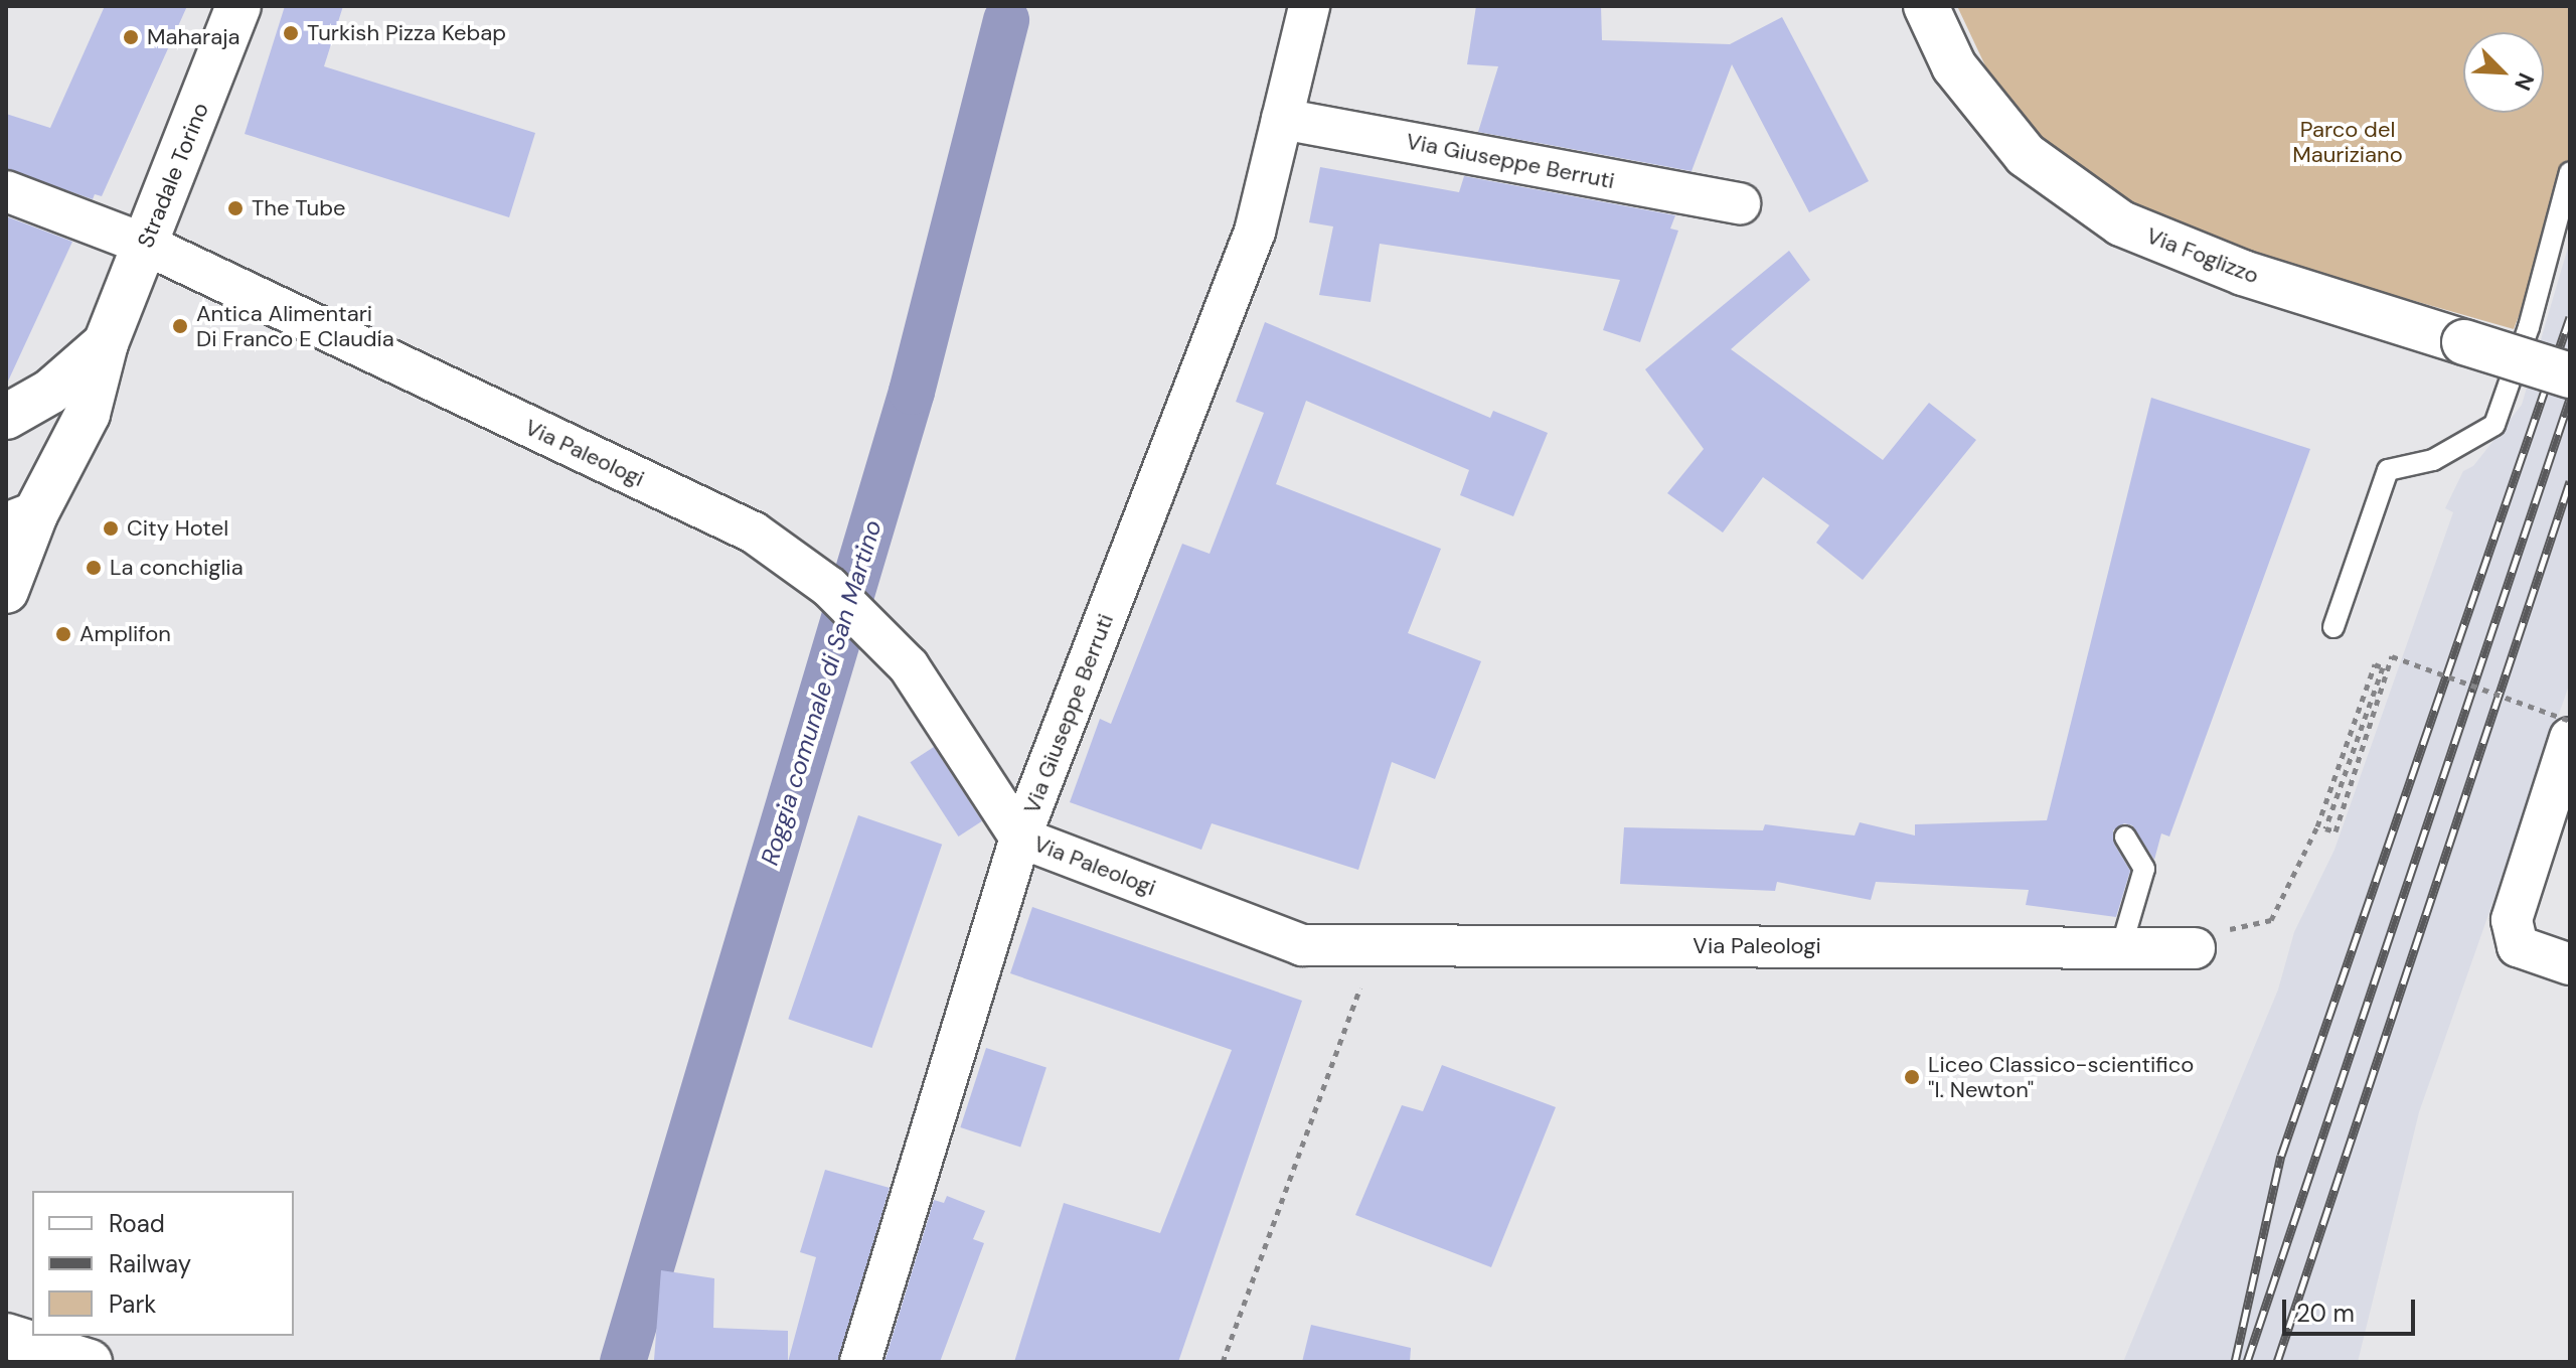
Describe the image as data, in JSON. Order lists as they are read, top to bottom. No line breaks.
{"streets":{"main road":["Stradale Torino","Via Foglizzo"],"street":["Via Giuseppe Berruti","Via Paleologi"]},"crossings":[["Via Giuseppe Berruti","Via Paleologi"],["Stradale Torino","Via Paleologi"]],"water":["Roggia comunale di San Martino"],"parks":["Parco del Mauriziano"],"places":["Turkish Pizza Kebap","Maharaja","The Tube","Antica Alimentari Di Franco E Claudia","City Hotel","La conchiglia","Amplifon","Liceo Classico-scientifico \"I. Newton\""],"legend":["Road","Railway","Park"],"scale_bar":"20 m","north":"bottom right"}
